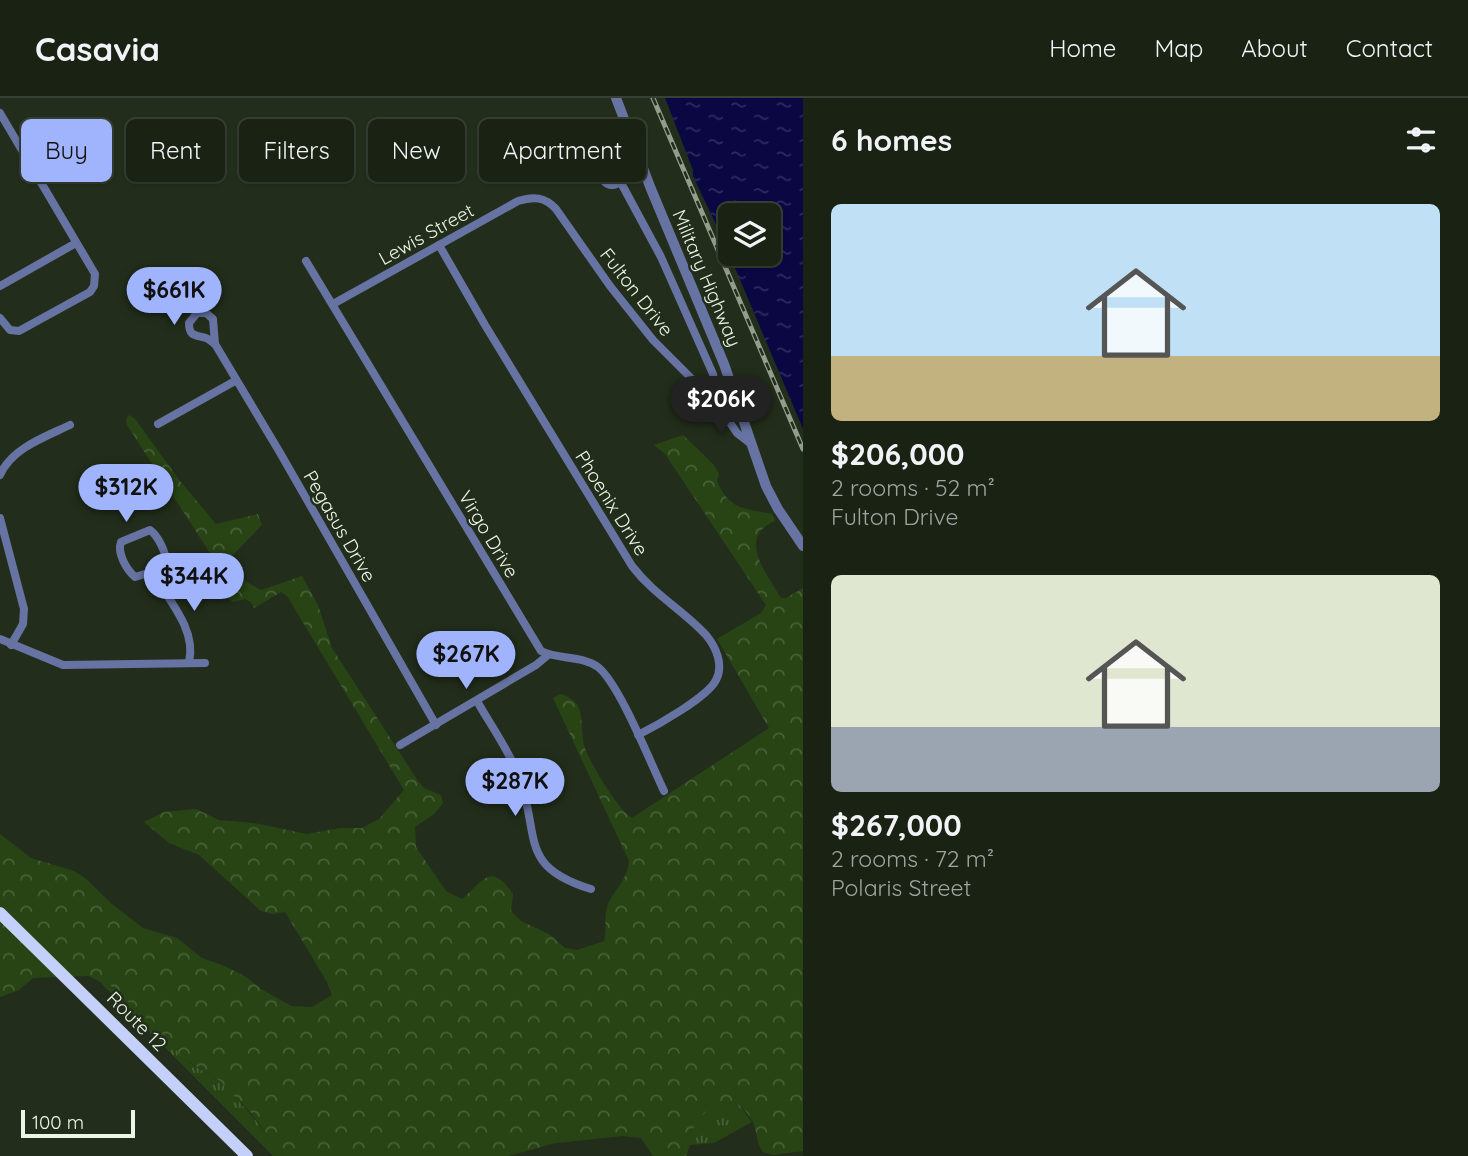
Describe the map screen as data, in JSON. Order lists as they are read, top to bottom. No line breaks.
{"streets":{"highway":["Route 12"],"street":["Lewis Street","Military Highway","Fulton Drive","Phoenix Drive","Pegasus Drive","Virgo Drive"]},"crossings":[["Lewis Street","Fulton Drive"],["Lewis Street","Phoenix Drive"],["Lewis Street","Virgo Drive"],["Military Highway","Fulton Drive"]],"scale_bar":"100 m","page":{"header":"Casavia","nav":["Home","Map","About","Contact"],"heading":"6 homes","chip":["Buy","Rent","Filters","New","Apartment"],"list":[{"name":"$206,000","note":"2 rooms · 52 m² · Fulton Drive"},{"name":"$267,000","note":"2 rooms · 72 m² · Polaris Street"}],"price":["$661K","$206K","$312K","$344K","$267K","$287K"],"scale":"100 m"}}
